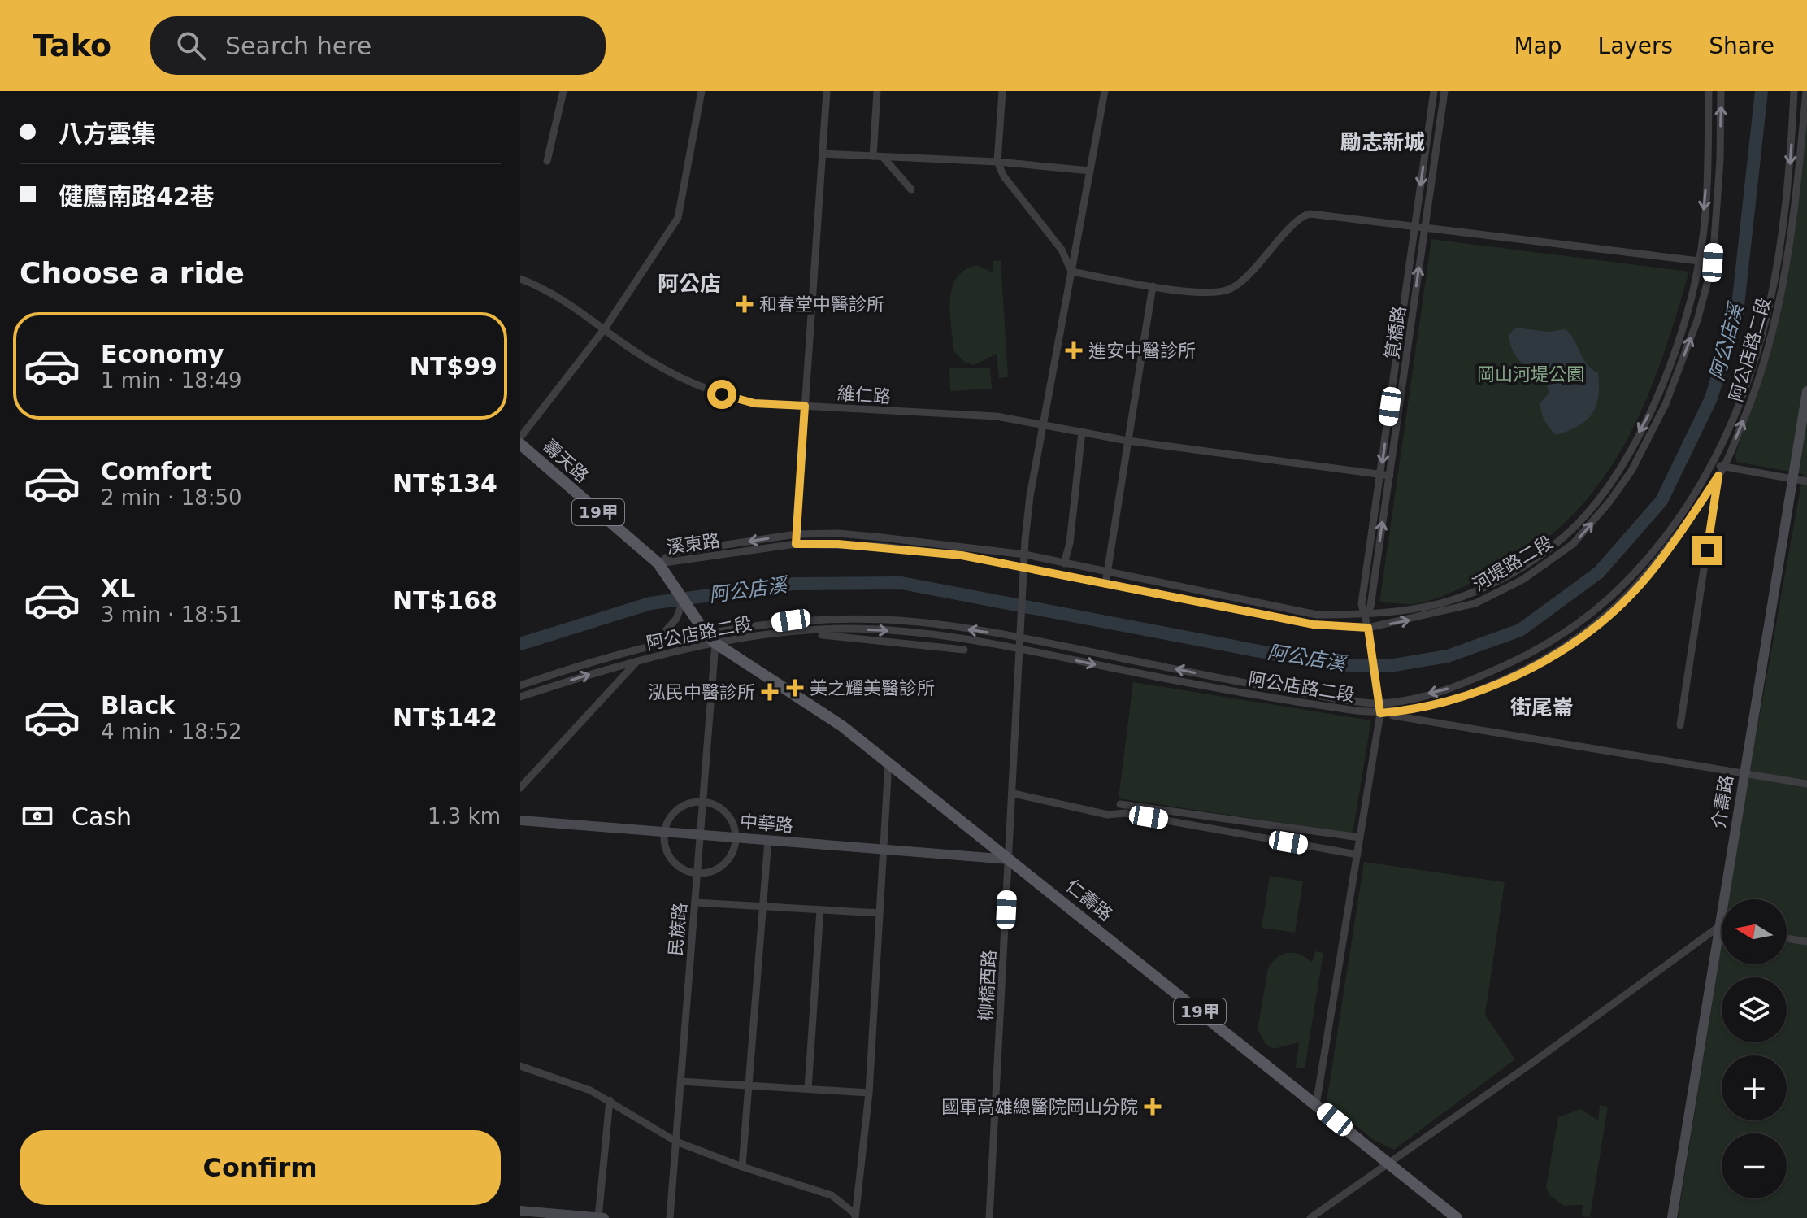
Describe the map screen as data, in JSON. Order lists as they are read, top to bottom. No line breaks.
{"streets":{"main road":["壽天路","19甲","介壽路","中華路","仁壽路"],"street":["筧橋路","阿公店路二段","維仁路","溪東路","河堤路二段","民族路","柳橋西路"]},"crossings":[["筧橋路","阿公店路二段"],["筧橋路","維仁路"],["筧橋路","河堤路二段"],["筧橋路","仁壽路"],["阿公店路二段","仁壽路"],["阿公店路二段","民族路"],["阿公店路二段","柳橋西路"],["維仁路","柳橋西路"],["壽天路","溪東路"],["壽天路","仁壽路"],["溪東路","河堤路二段"],["溪東路","柳橋西路"],["河堤路二段","柳橋西路"],["中華路","仁壽路"],["中華路","民族路"],["中華路","柳橋西路"],["仁壽路","民族路"],["仁壽路","柳橋西路"]],"districts":["勵志新城","阿公店","街尾崙"],"water":["阿公店溪"],"parks":["岡山河堤公園"],"places":{"health":["和春堂中醫診所","進安中醫診所","美之耀美醫診所","泓民中醫診所","國軍高雄總醫院岡山分院"]},"north":"left","page":{"header":"Tako","search":"Search here","nav":["Map","Layers","Share"],"banner":["八方雲集","健鷹南路42巷"],"heading":"Choose a ride","list":[{"name":"Economy","note":"1 min · 18:49","value":"NT$99"},{"name":"Comfort","note":"2 min · 18:50","value":"NT$134"},{"name":"XL","note":"3 min · 18:51","value":"NT$168"},{"name":"Black","note":"4 min · 18:52","value":"NT$142"}],"pay":["Cash","1.3 km"],"map_buttons":["+","−"],"buttons":"Confirm"}}
